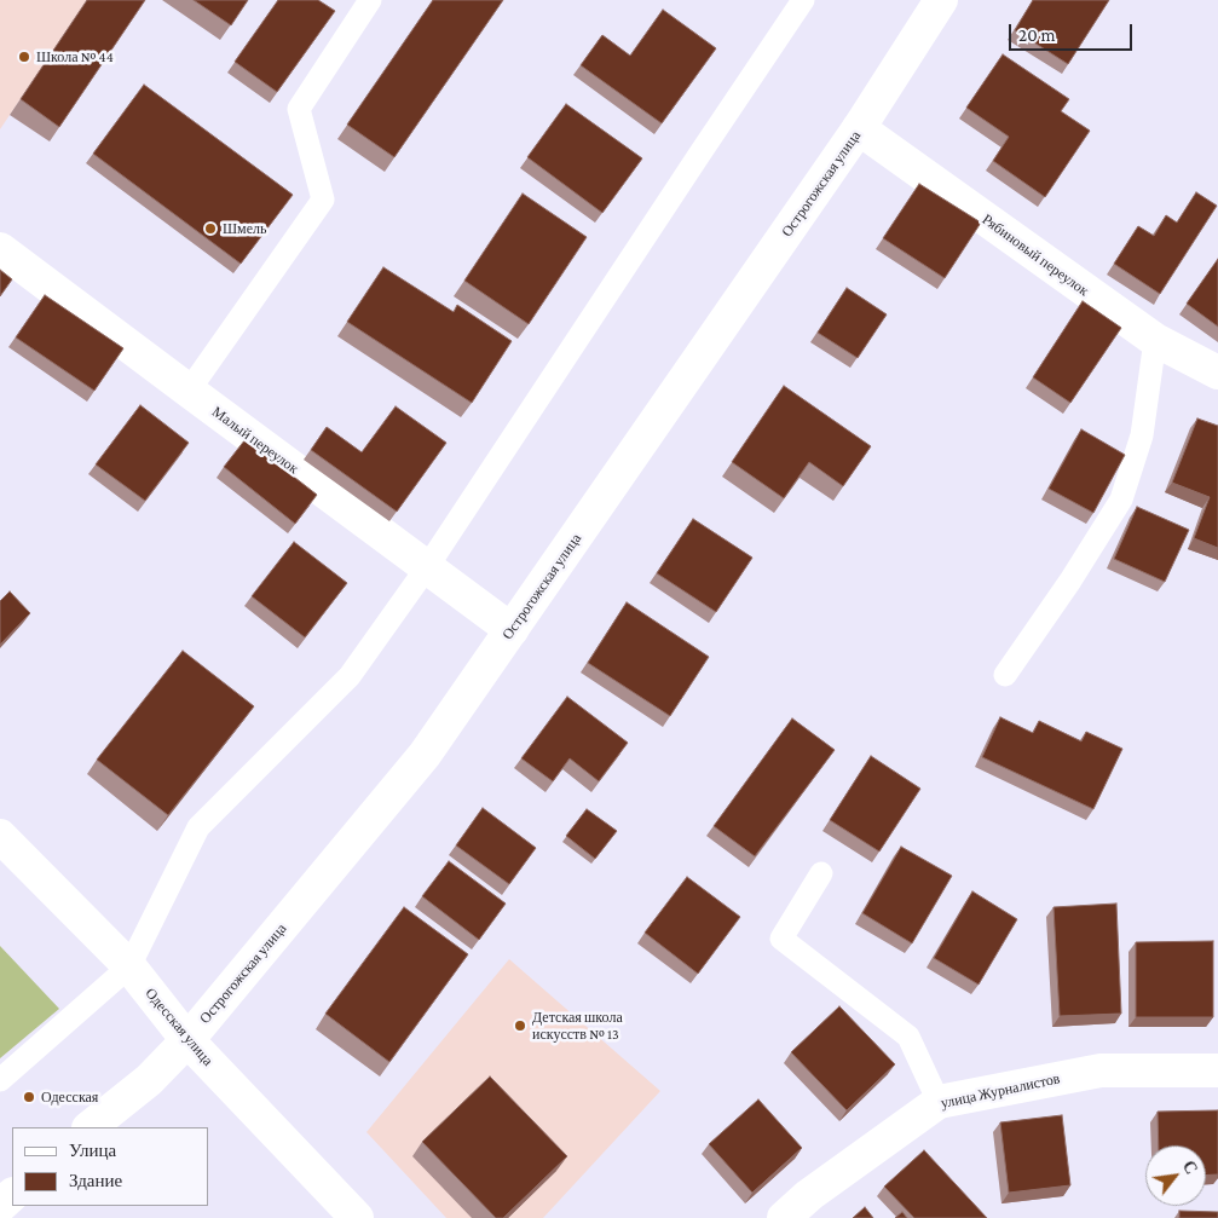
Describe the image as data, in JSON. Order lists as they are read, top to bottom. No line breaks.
{"streets":{"street":["Острогожская улица","Рябиновый переулок","Малый переулок","Одесская улица","улица Журналистов"]},"crossings":[["Острогожская улица","Рябиновый переулок"],["Острогожская улица","Малый переулок"],["Острогожская улица","Одесская улица"]],"places":["Школа № 44","Шмель","Детская школа искусств № 13","Одесская"],"legend":["Улица","Здание"],"scale_bar":"20 m","north":"top right"}
